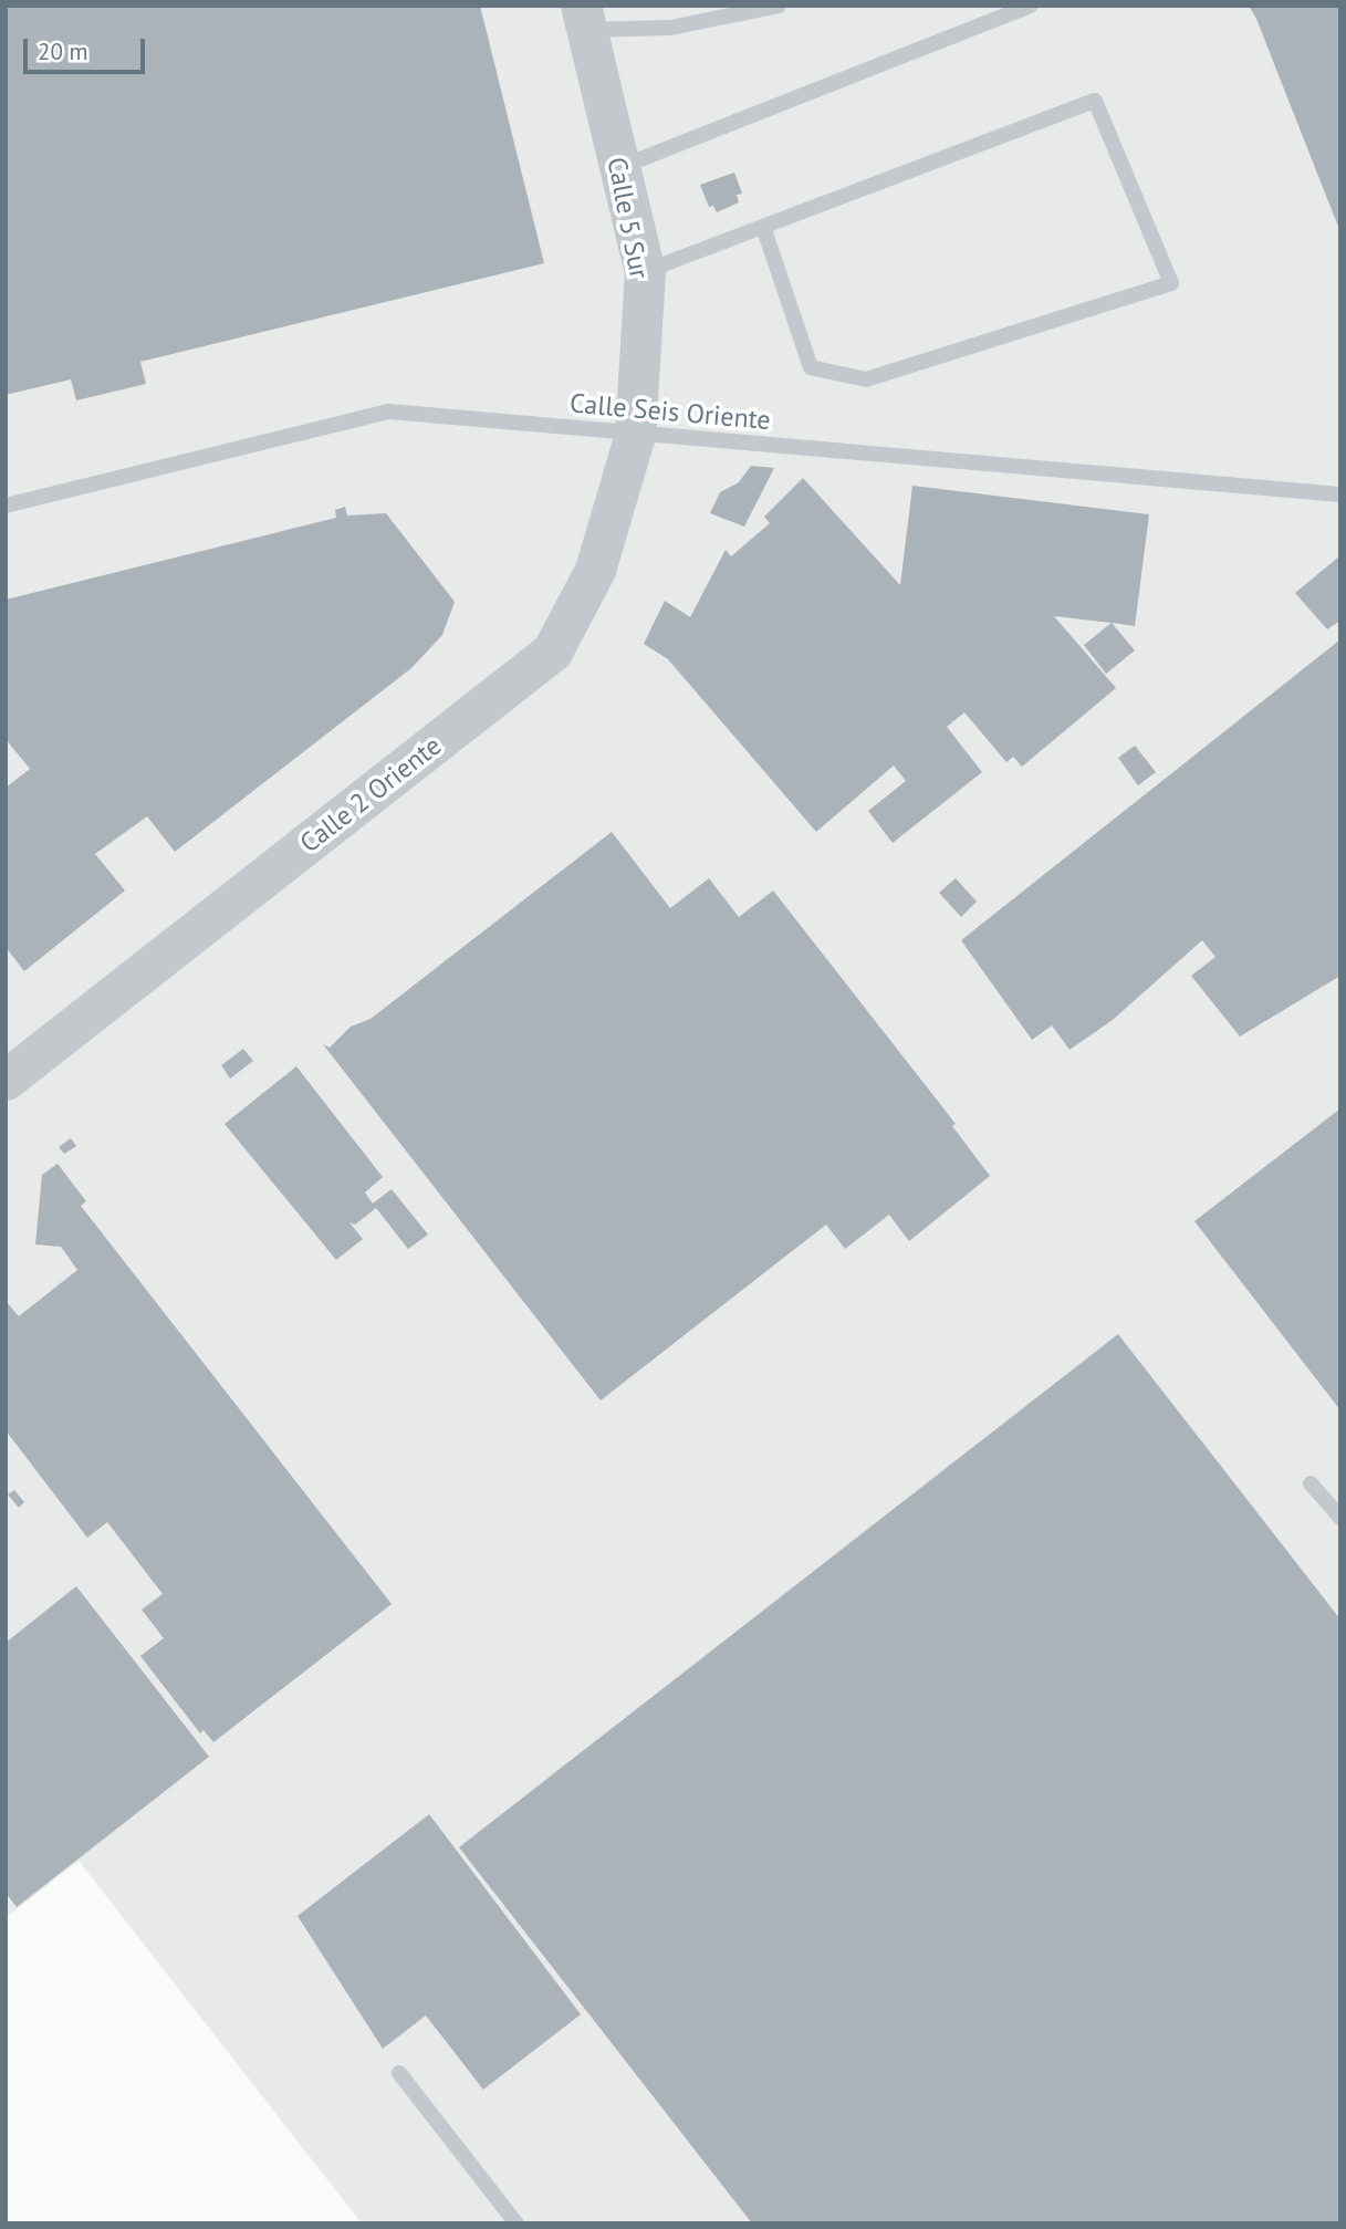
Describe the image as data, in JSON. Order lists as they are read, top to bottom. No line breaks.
{"streets":{"street":["Calle 5 Sur","Calle 2 Oriente"],"lane":["Calle Seis Oriente"]},"crossings":[["Calle 5 Sur","Calle Seis Oriente"],["Calle 5 Sur","Calle 2 Oriente"],["Calle Seis Oriente","Calle 2 Oriente"]],"scale_bar":"20 m"}
